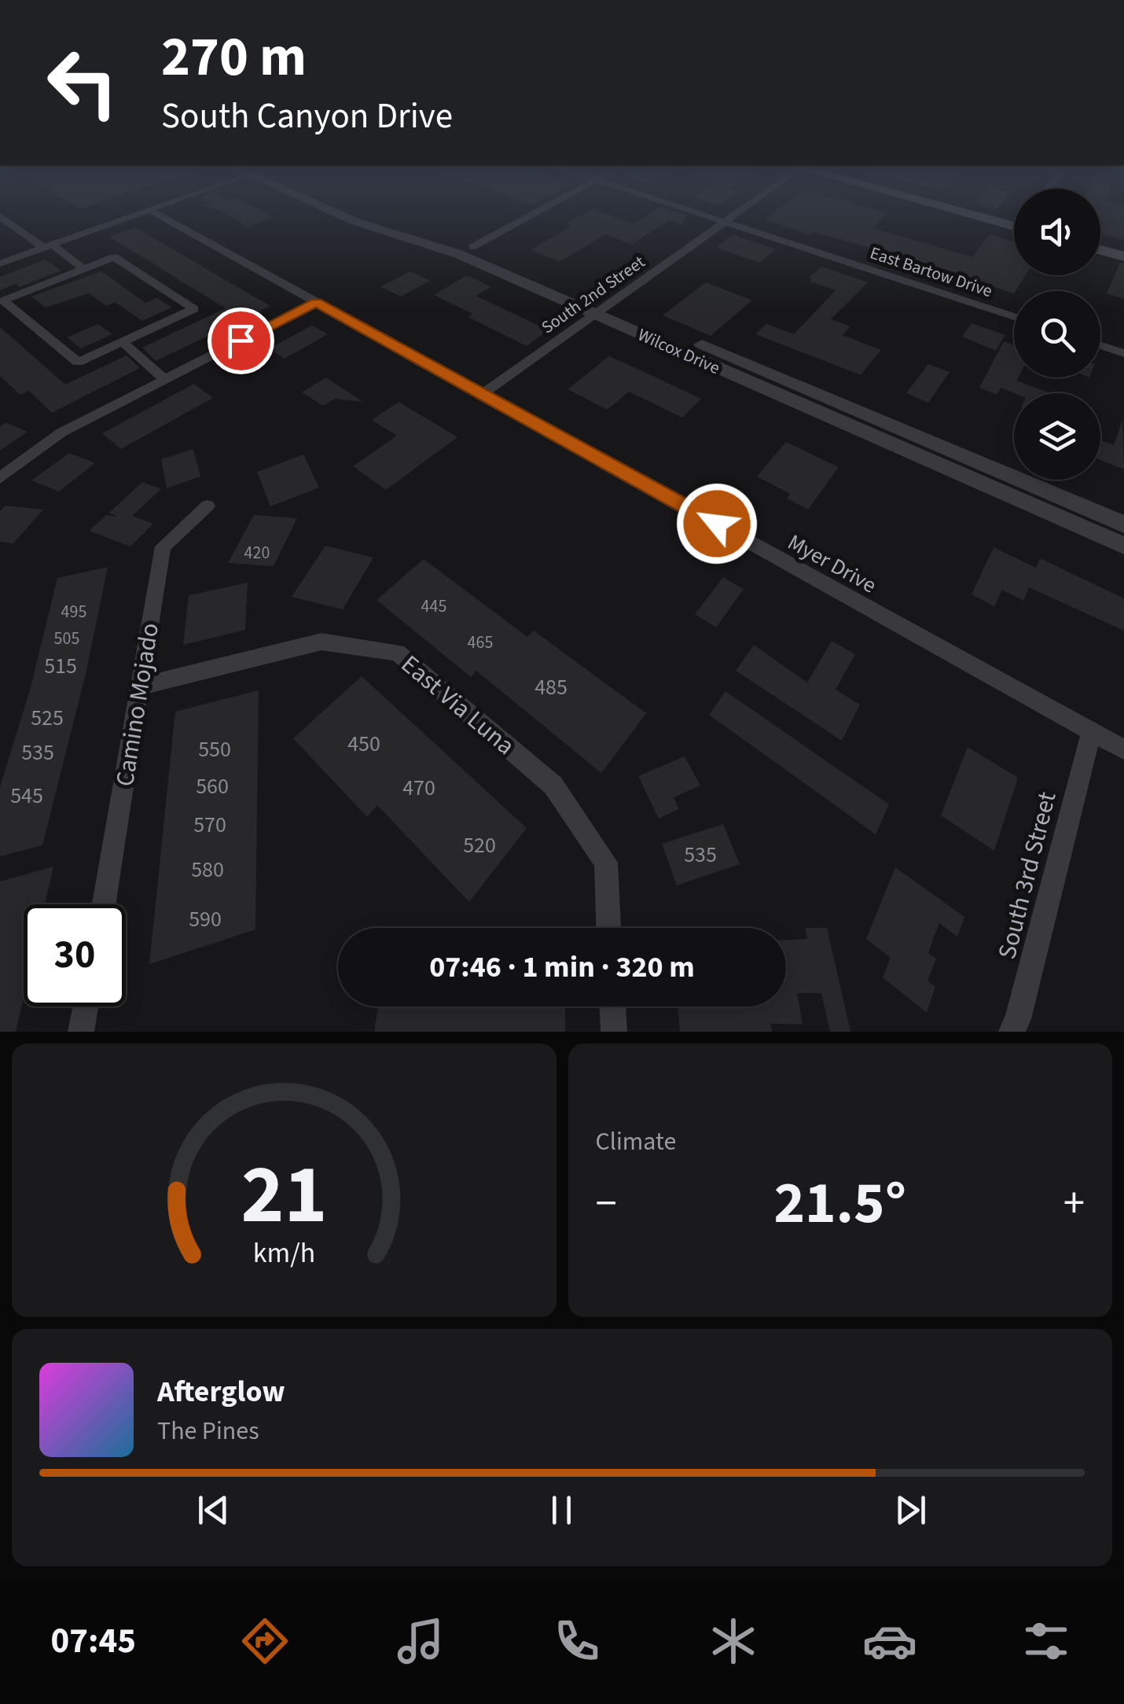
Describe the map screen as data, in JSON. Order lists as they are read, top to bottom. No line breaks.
{"streets":{"street":["East Bartow Drive","South 2nd Street","Wilcox Drive","Myer Drive","Camino Mojado","East Via Luna","South 3rd Street"]},"crossings":[["East Bartow Drive","South 2nd Street"],["South 2nd Street","Wilcox Drive"],["South 2nd Street","Myer Drive"],["Myer Drive","South 3rd Street"],["Camino Mojado","East Via Luna"]],"house_numbers":["420","445","495","505","465","515","485","525","450","550","535","560","470","545","570","520","535","580","590"],"page":{"turn":["270 m","South Canyon Drive"],"limit":"30","trip":"07:46 · 1 min · 320 m","tile":"Climate","heat":["−","21.5°","+"],"song":["Afterglow","The Pines"],"tabs":"07:45","gauge":["21","km/h"]}}
